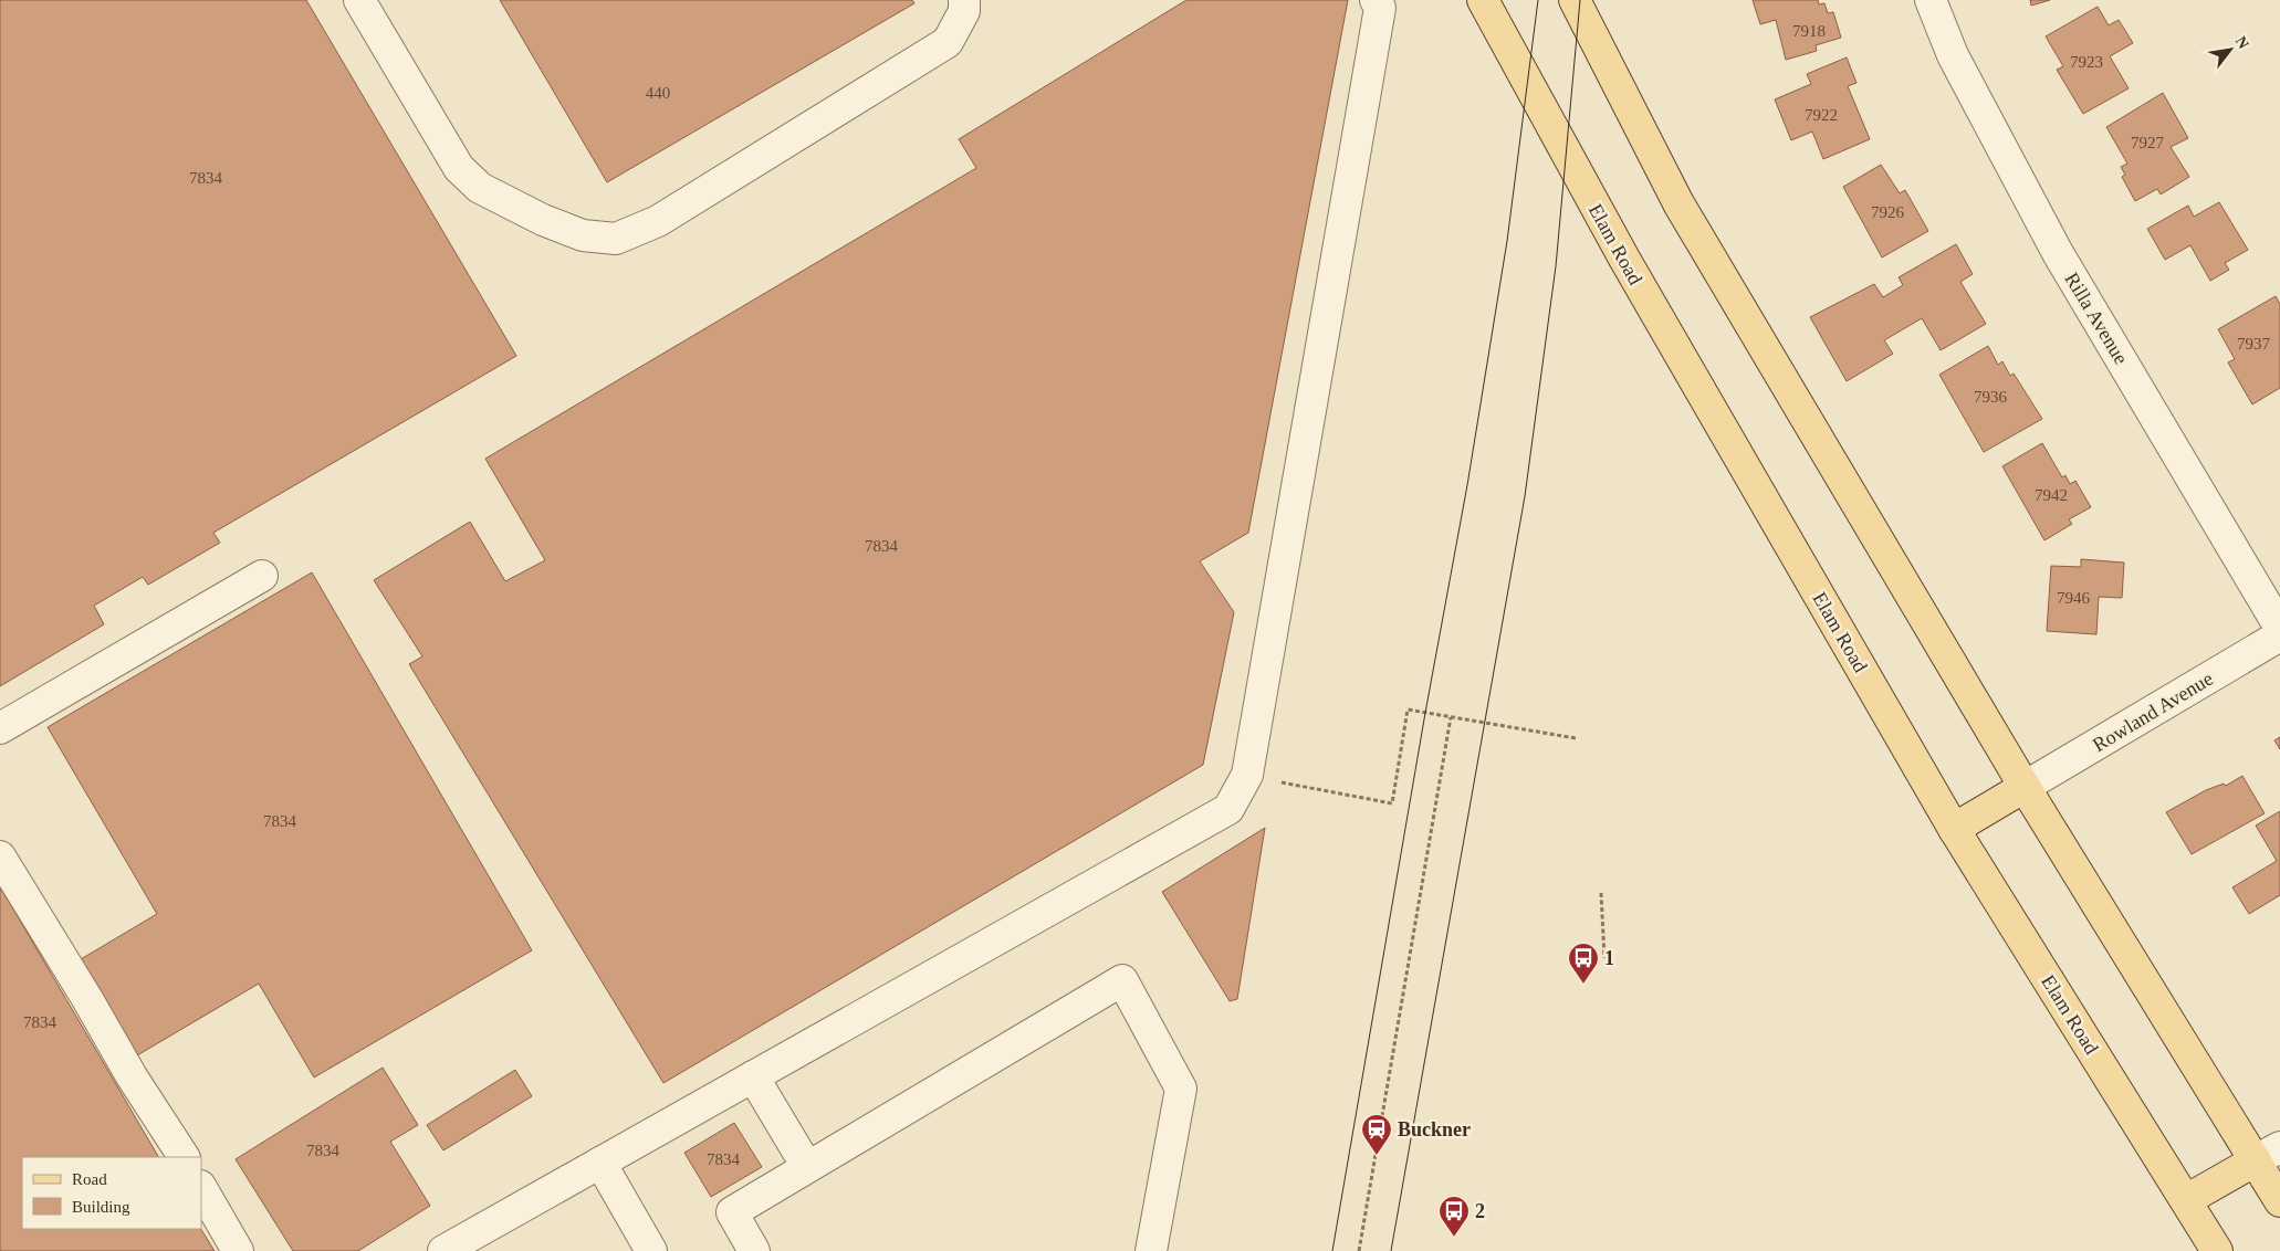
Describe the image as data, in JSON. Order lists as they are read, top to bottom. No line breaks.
{"streets":{"main road":["Elam Road"],"street":["Rilla Avenue","Rowland Avenue"]},"places":{"bus stop":["1","2"],"station":["Buckner"]},"house_numbers":["7918","7923","440","7922","7927","7834","7926","7937","7936","7942","7834","7946","7834","7834","7834","7834"],"legend":["Road","Building"],"north":"top right"}
